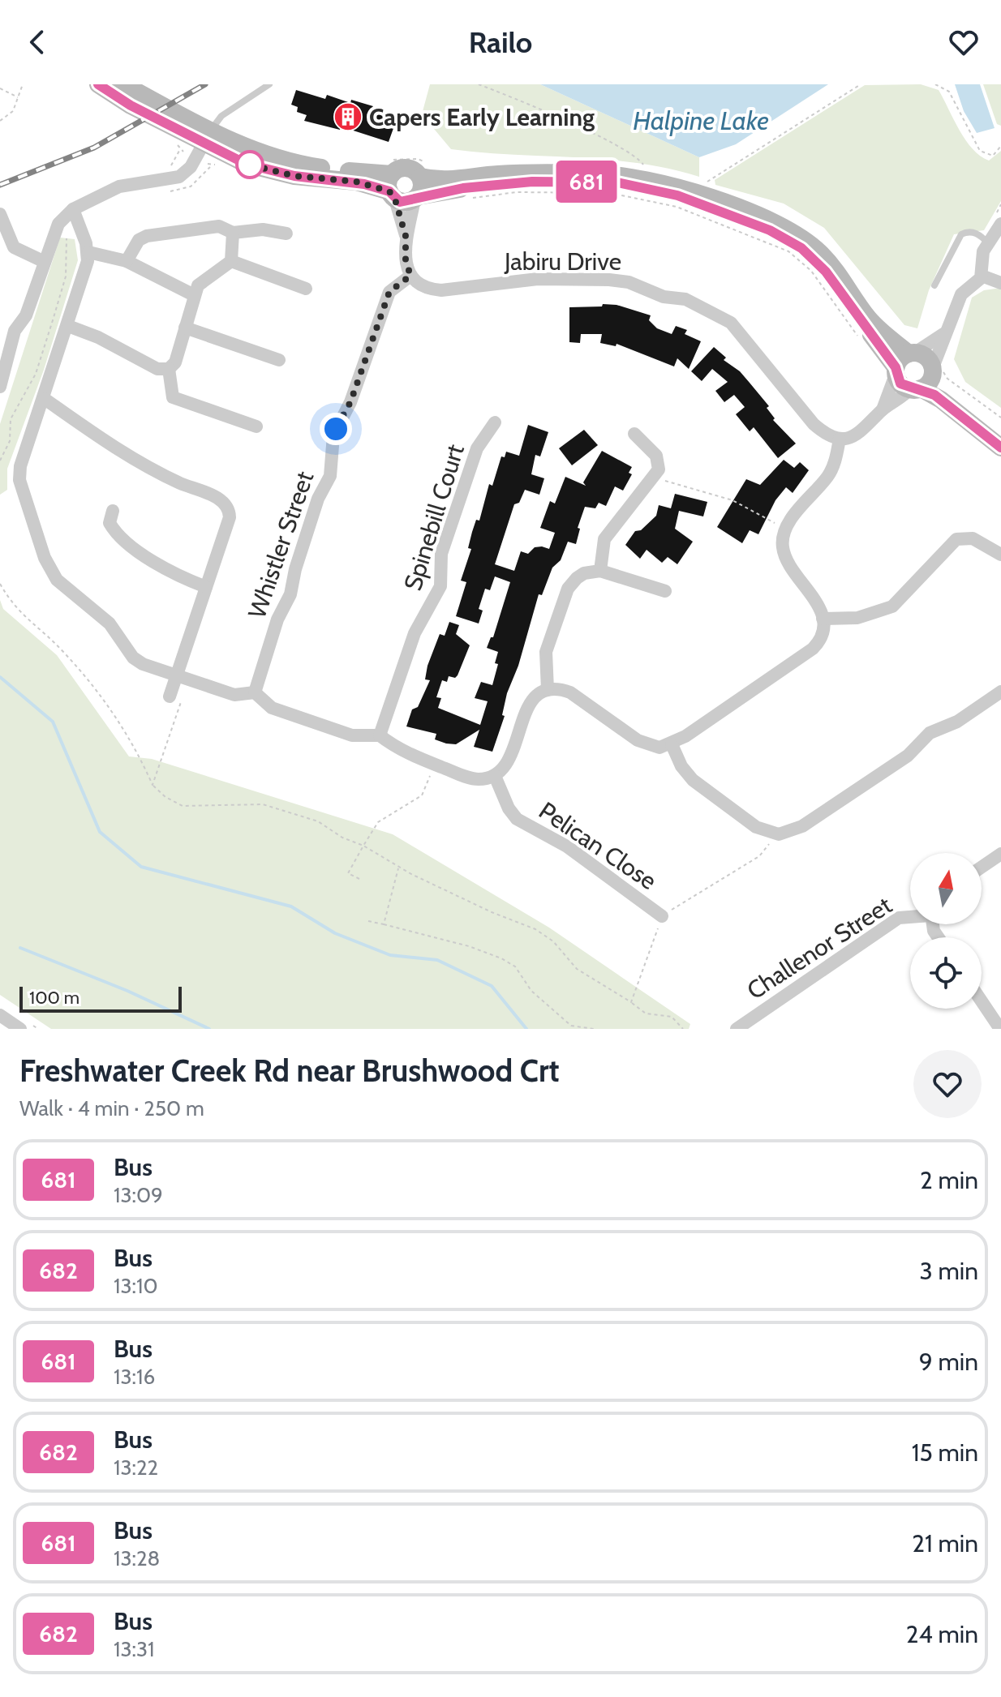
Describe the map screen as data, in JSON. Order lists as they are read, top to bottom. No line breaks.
{"streets":{"street":["Jabiru Drive","Spinebill Court","Whistler Street","Pelican Close","Challenor Street"]},"crossings":[["Jabiru Drive","Whistler Street"]],"water":["Halpine Lake"],"places":{"building":["Capers Early Learning"]},"lines":["bus line 681"],"scale_bar":"100 m","north":"top","page":{"header":"Railo","on_map":"681","scale":"100 m","heading":["Freshwater Creek Rd near Brushwood Crt","Walk · 4 min · 250 m"],"list":[{"mark":"681","name":"Bus","note":"13:09","value":"2 min"},{"mark":"682","name":"Bus","note":"13:10","value":"3 min"},{"mark":"681","name":"Bus","note":"13:16","value":"9 min"},{"mark":"682","name":"Bus","note":"13:22","value":"15 min"},{"mark":"681","name":"Bus","note":"13:28","value":"21 min"},{"mark":"682","name":"Bus","note":"13:31","value":"24 min"}]}}
